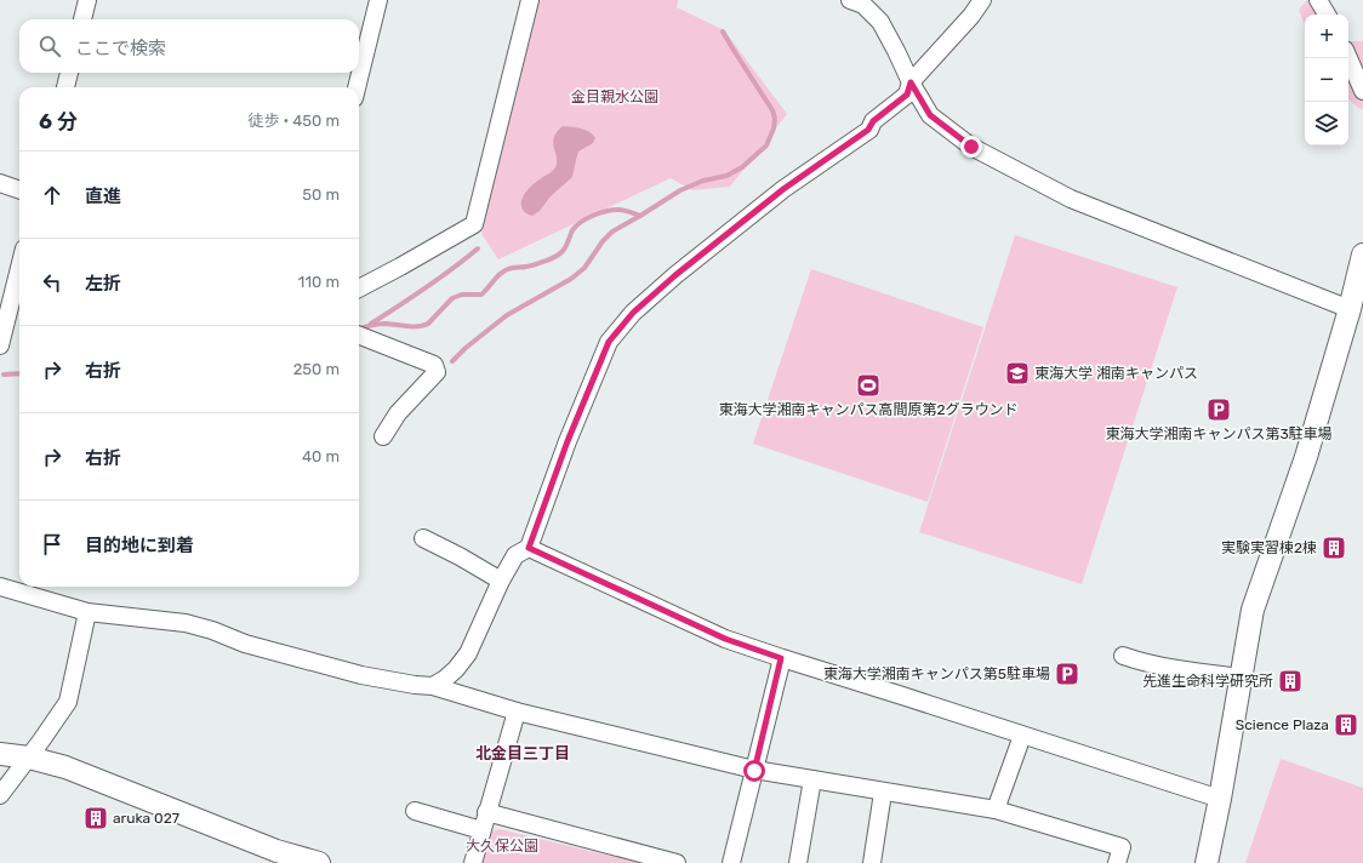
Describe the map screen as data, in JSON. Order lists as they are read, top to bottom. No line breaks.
{"districts":["北金目三丁目"],"parks":["金目親水公園","大久保公園"],"places":{"school or university":["東海大学 湘南キャンパス"],"sports":["東海大学湘南キャンパス高間原第2グラウンド"],"parking":["東海大学湘南キャンパス第3駐車場","東海大学湘南キャンパス第5駐車場"],"building":["実験実習棟2棟","先進生命科学研究所","Science Plaza","aruka 027"]},"page":{"map_buttons":["+","−"],"search":"ここで検索","heading":["6 分","徒歩 · 450 m"],"list":[["直進","50 m"],["左折","110 m"],["右折","250 m"],["右折","40 m"],"目的地に到着"]}}
